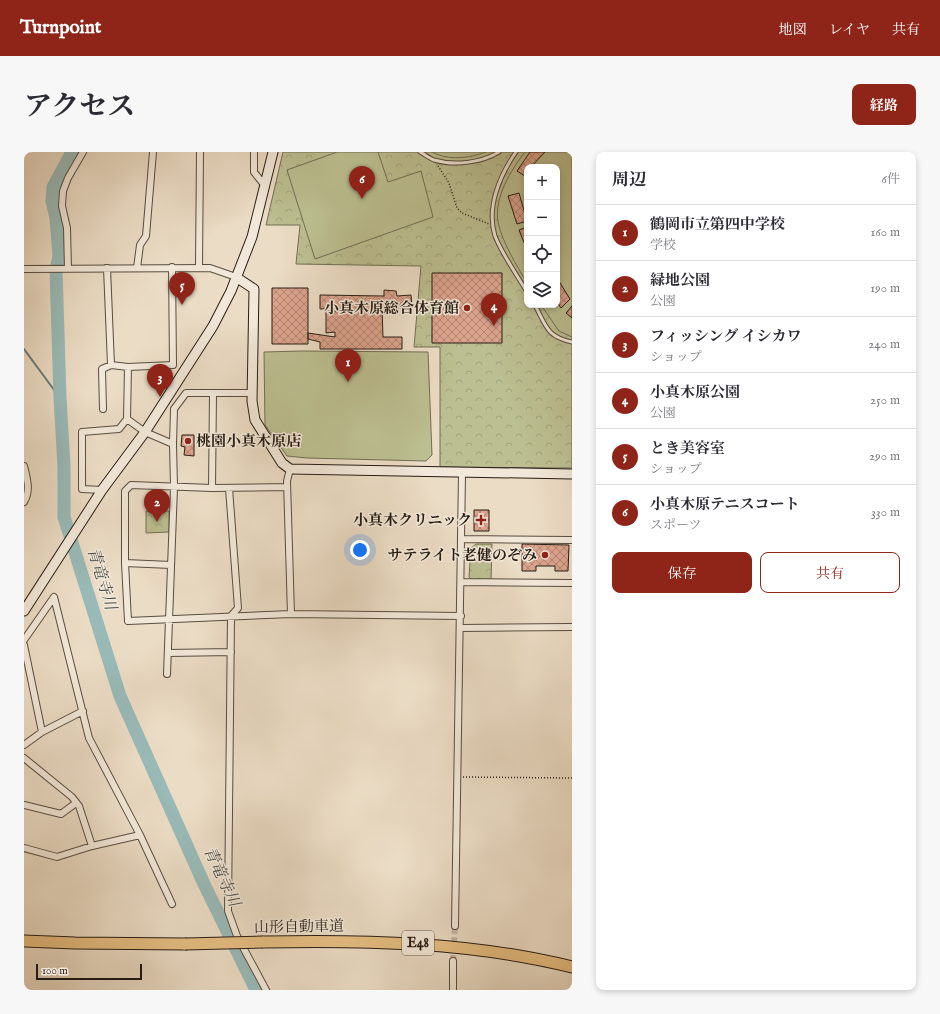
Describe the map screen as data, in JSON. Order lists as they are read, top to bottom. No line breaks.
{"streets":{"highway":["山形自動車道","E48"]},"water":["青竜寺川"],"places":{"other":["小真木原総合体育館","桃園小真木原店","サテライト老健のぞみ"],"health":["小真木クリニック"]},"scale_bar":"100 m","page":{"header":"Turnpoint","nav":["地図","レイヤ","共有"],"title":"アクセス","buttons":["経路",["保存","共有"]],"heading":["周辺","6件"],"map_buttons":["+","−"],"pins":["6","5","4","1","3","2"],"list":[{"mark":"1","name":"鶴岡市立第四中学校","note":"学校","value":"160 m"},{"mark":"2","name":"緑地公園","note":"公園","value":"190 m"},{"mark":"3","name":"フィッシング イシカワ","note":"ショップ","value":"240 m"},{"mark":"4","name":"小真木原公園","note":"公園","value":"250 m"},{"mark":"5","name":"とき美容室","note":"ショップ","value":"290 m"},{"mark":"6","name":"小真木原テニスコート","note":"スポーツ","value":"330 m"}],"scale":"100 m"}}
